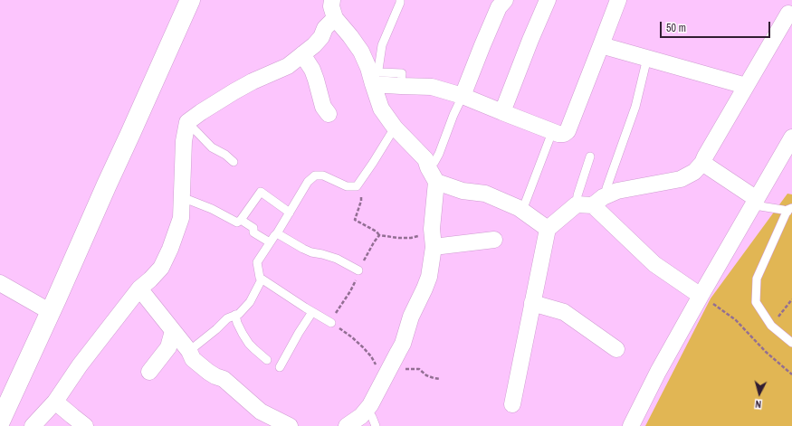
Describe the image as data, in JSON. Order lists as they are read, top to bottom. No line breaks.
{"scale_bar":"50 m","north":"bottom"}
